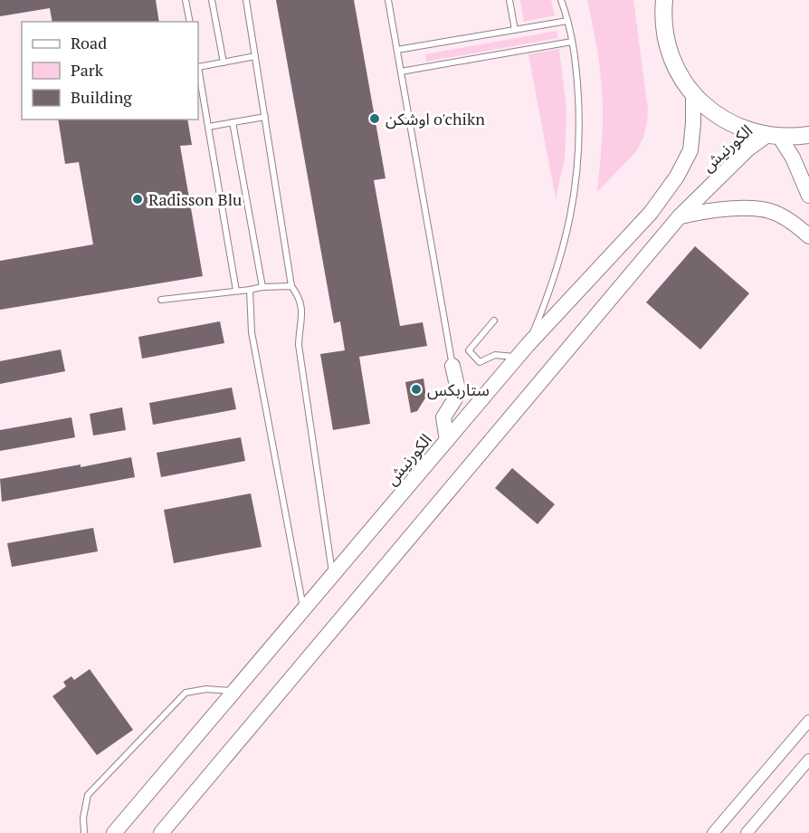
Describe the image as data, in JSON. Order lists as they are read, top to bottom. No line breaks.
{"streets":{"main road":["الكورنيش"]},"places":["اوشكن o'chikn","Radisson Blu","ستاربكس"],"legend":["Road","Park","Building"]}
